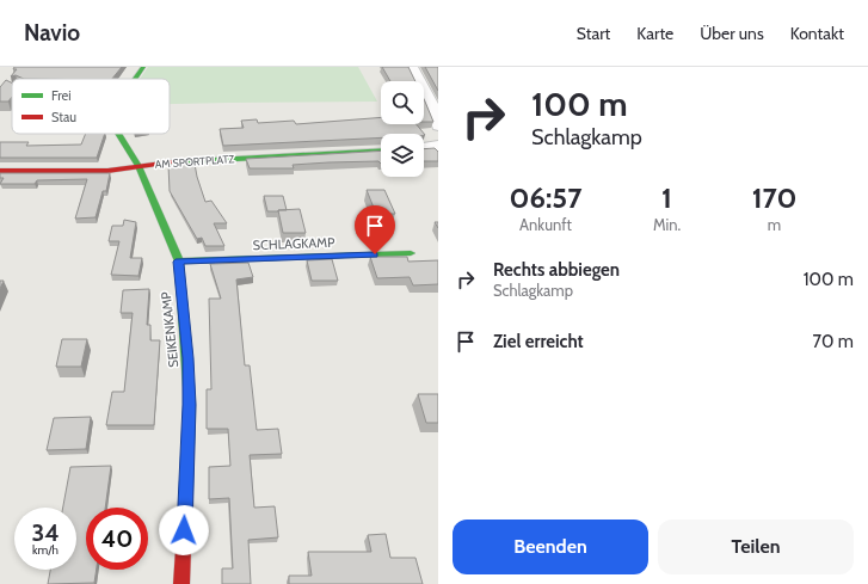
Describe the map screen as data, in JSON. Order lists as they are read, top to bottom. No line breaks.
{"streets":{"street":["AM SPORTPLATZ","SCHLAGKAMP","SEIKENKAMP"]},"crossings":[["AM SPORTPLATZ","SEIKENKAMP"],["SCHLAGKAMP","SEIKENKAMP"]],"legend":["Frei","Stau"],"page":{"header":"Navio","nav":["Start","Karte","Über uns","Kontakt"],"turn":["100 m","Schlagkamp"],"eta":["06:57","Ankunft","1","Min.","170","m"],"list":[{"name":"Rechts abbiegen","note":"Schlagkamp","value":"100 m"},{"name":"Ziel erreicht","value":"70 m"}],"speed":"34 km/h","limit":"40","buttons":["Beenden","Teilen"]}}
